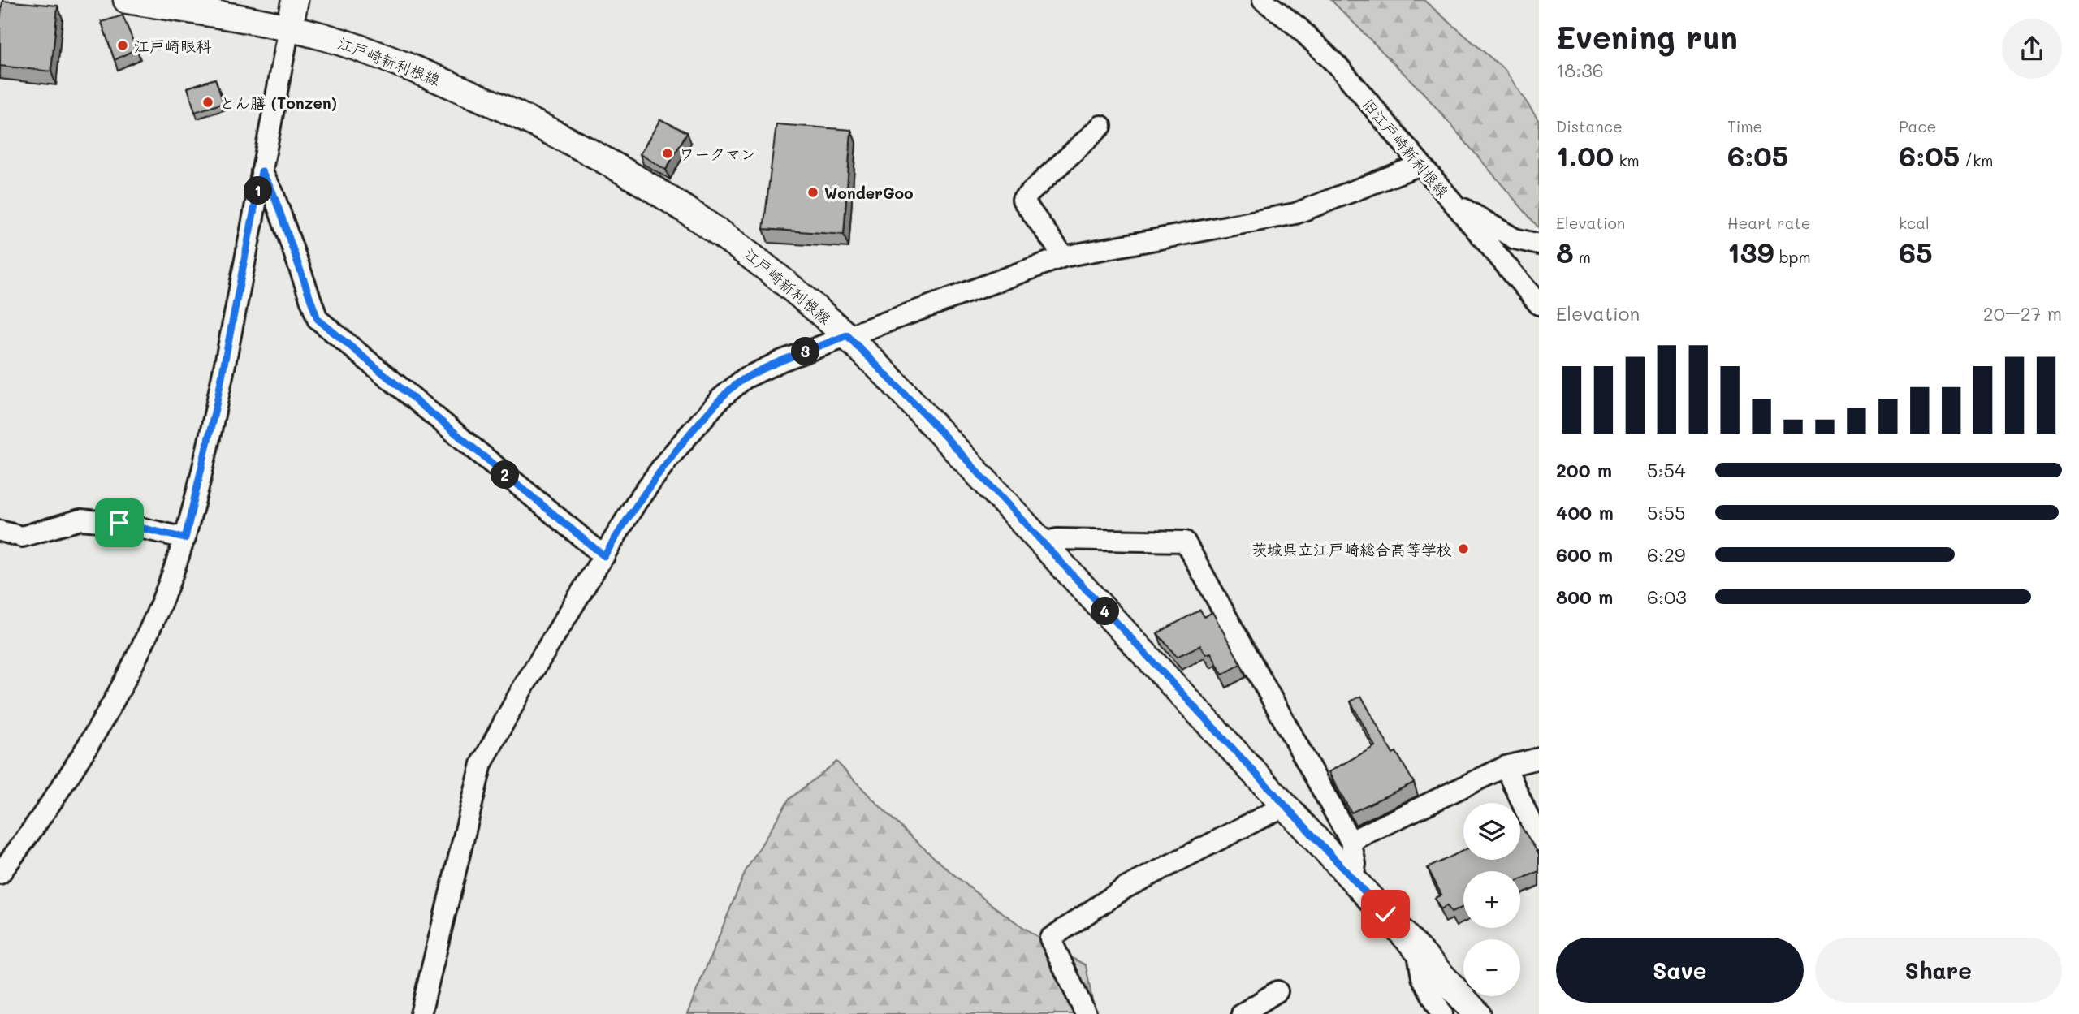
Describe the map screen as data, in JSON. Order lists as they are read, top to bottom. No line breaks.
{"streets":{"main road":["江戸崎新利根線"],"street":["旧江戸崎新利根線"]},"places":["江戸崎眼科","とん膳 (Tonzen)","ワークマン","WonderGoo","茨城県立江戸崎総合高等学校"],"page":{"heading":["Evening run","18:36"],"stats":[["Distance","1.00 km"],["Time","6:05"],["Pace","6:05 /km"],["Elevation","8 m"],["Heart rate","139 bpm"],["kcal","65"]],"pins":["1","3","2","4"],"chart":["Elevation","20–27 m"],"list":[{"name":"200 m","note":"5:54"},{"name":"400 m","note":"5:55"},{"name":"600 m","note":"6:29"},{"name":"800 m","note":"6:03"}],"map_buttons":["+","−"],"buttons":["Save","Share"]}}
